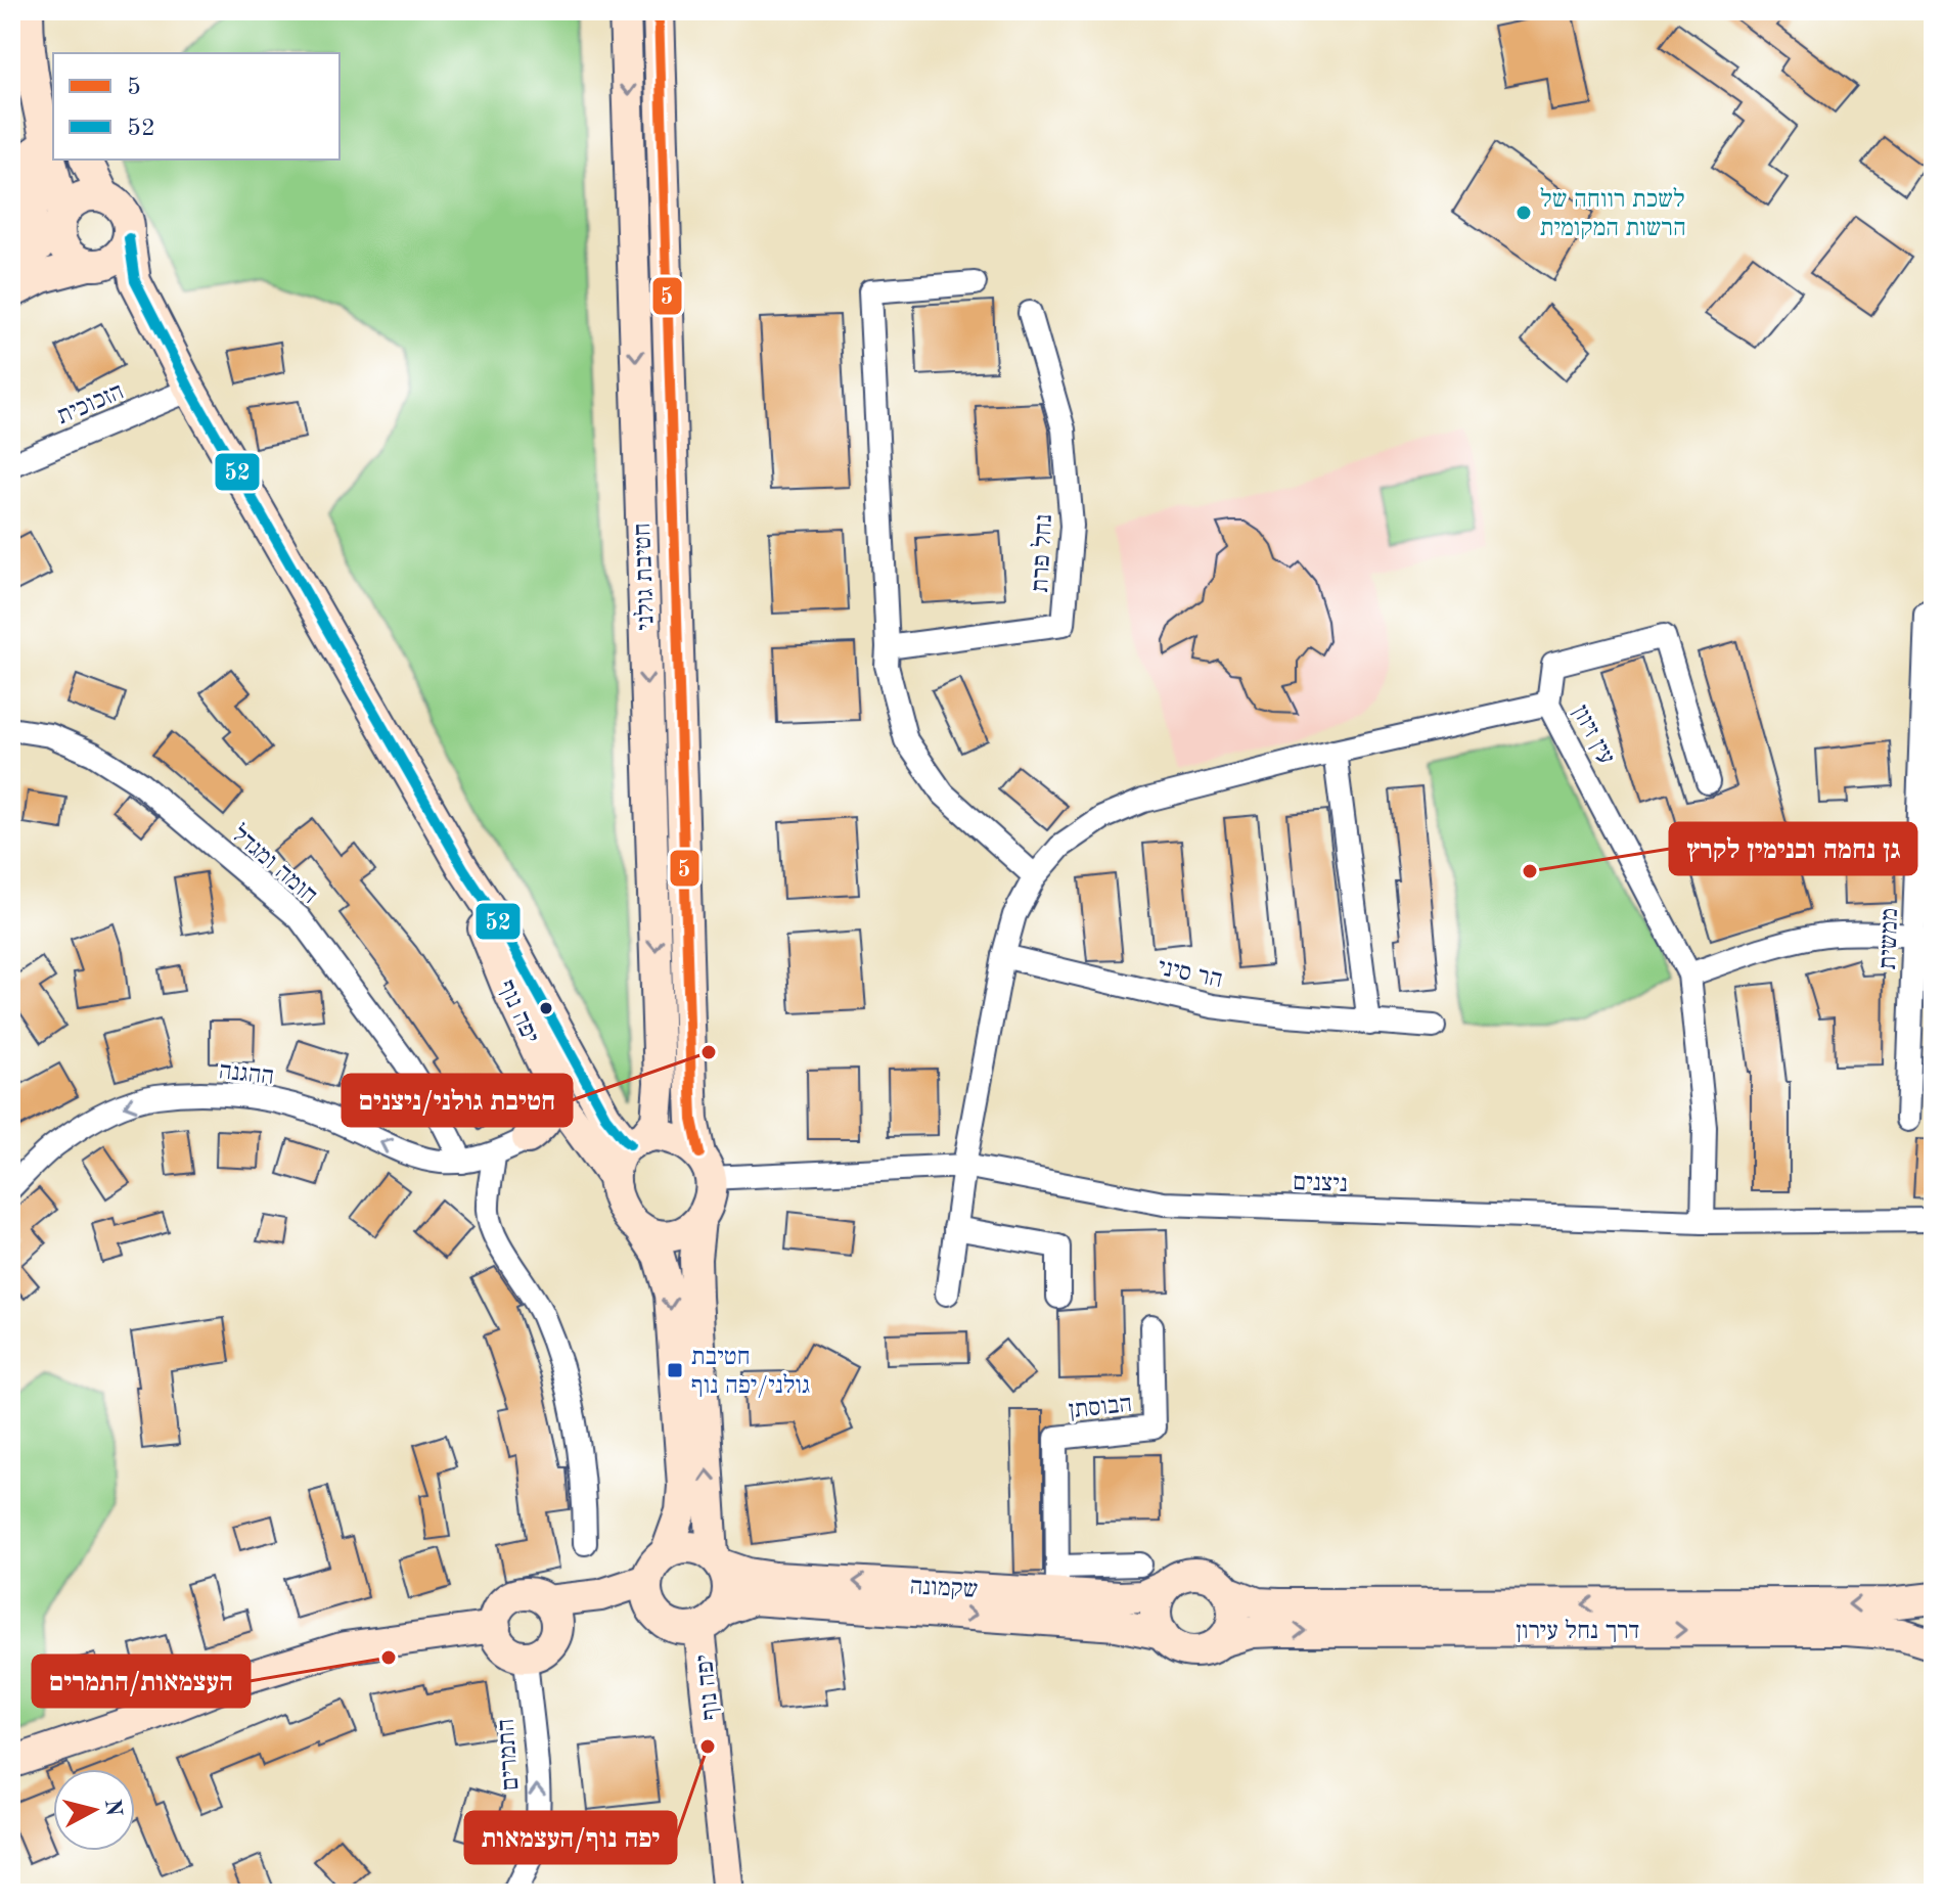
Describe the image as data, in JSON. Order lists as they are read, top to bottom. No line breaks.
{"streets":{"street":["הזכוכית","נחל פרת","חטיבת גולני","עין זיוון","חומה ומגדל","ממשית","הר סיני","יפה נוף","ההגנה","ניצנים","הבוסתן","שקמונה","דרך נחל עירון","התמרים"]},"crossings":[["הזכוכית","יפה נוף"],["חטיבת גולני","יפה נוף"],["חטיבת גולני","ניצנים"],["עין זיוון","ניצנים"],["חומה ומגדל","ההגנה"],["יפה נוף","ניצנים"],["יפה נוף","שקמונה"],["הבוסתן","שקמונה"],["שקמונה","דרך נחל עירון"]],"one_way":["ההגנה","התמרים"],"places":{"other":["לשכת רווחה של הרשות המקומית","גן נחמה ובנימין לקרץ","חטיבת גולני/ניצנים","העצמאות/התמרים","יפה נוף/העצמאות"],"transit":["חטיבת גולני/יפה נוף"]},"lines":["transit line 5","transit line 52"],"legend":["5","52"],"north":"right"}
